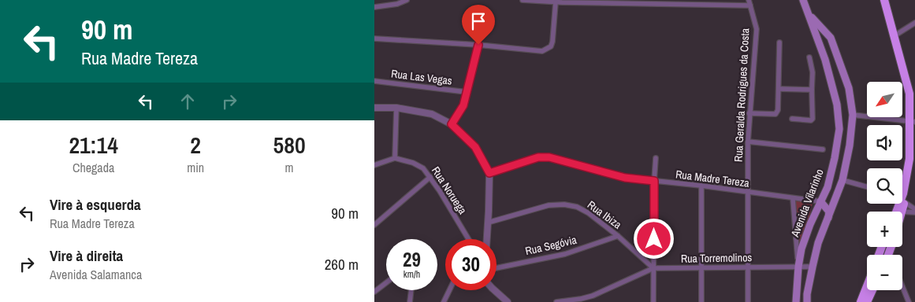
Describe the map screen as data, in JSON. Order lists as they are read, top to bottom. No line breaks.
{"streets":{"main road":["Avenida Vilarinho"],"street":["Rua Las Vegas","Rua Geralda Rodrigues da Costa","Rua Madre Tereza","Rua Noruega","Rua Ibiza","Rua Segóvia","Rua Torremolinos"]},"crossings":[["Rua Geralda Rodrigues da Costa","Rua Madre Tereza"],["Rua Geralda Rodrigues da Costa","Rua Torremolinos"],["Rua Madre Tereza","Avenida Vilarinho"],["Avenida Vilarinho","Rua Torremolinos"],["Rua Ibiza","Rua Segóvia"],["Rua Ibiza","Rua Torremolinos"]],"north":"bottom left","page":{"turn":["90 m","Rua Madre Tereza"],"map_buttons":["+","−"],"eta":["21:14","Chegada","2","min","580","m"],"list":[{"name":"Vire à esquerda","note":"Rua Madre Tereza","value":"90 m"},{"name":"Vire à direita","note":"Avenida Salamanca","value":"260 m"}],"speed":"29 km/h","limit":"30"}}
